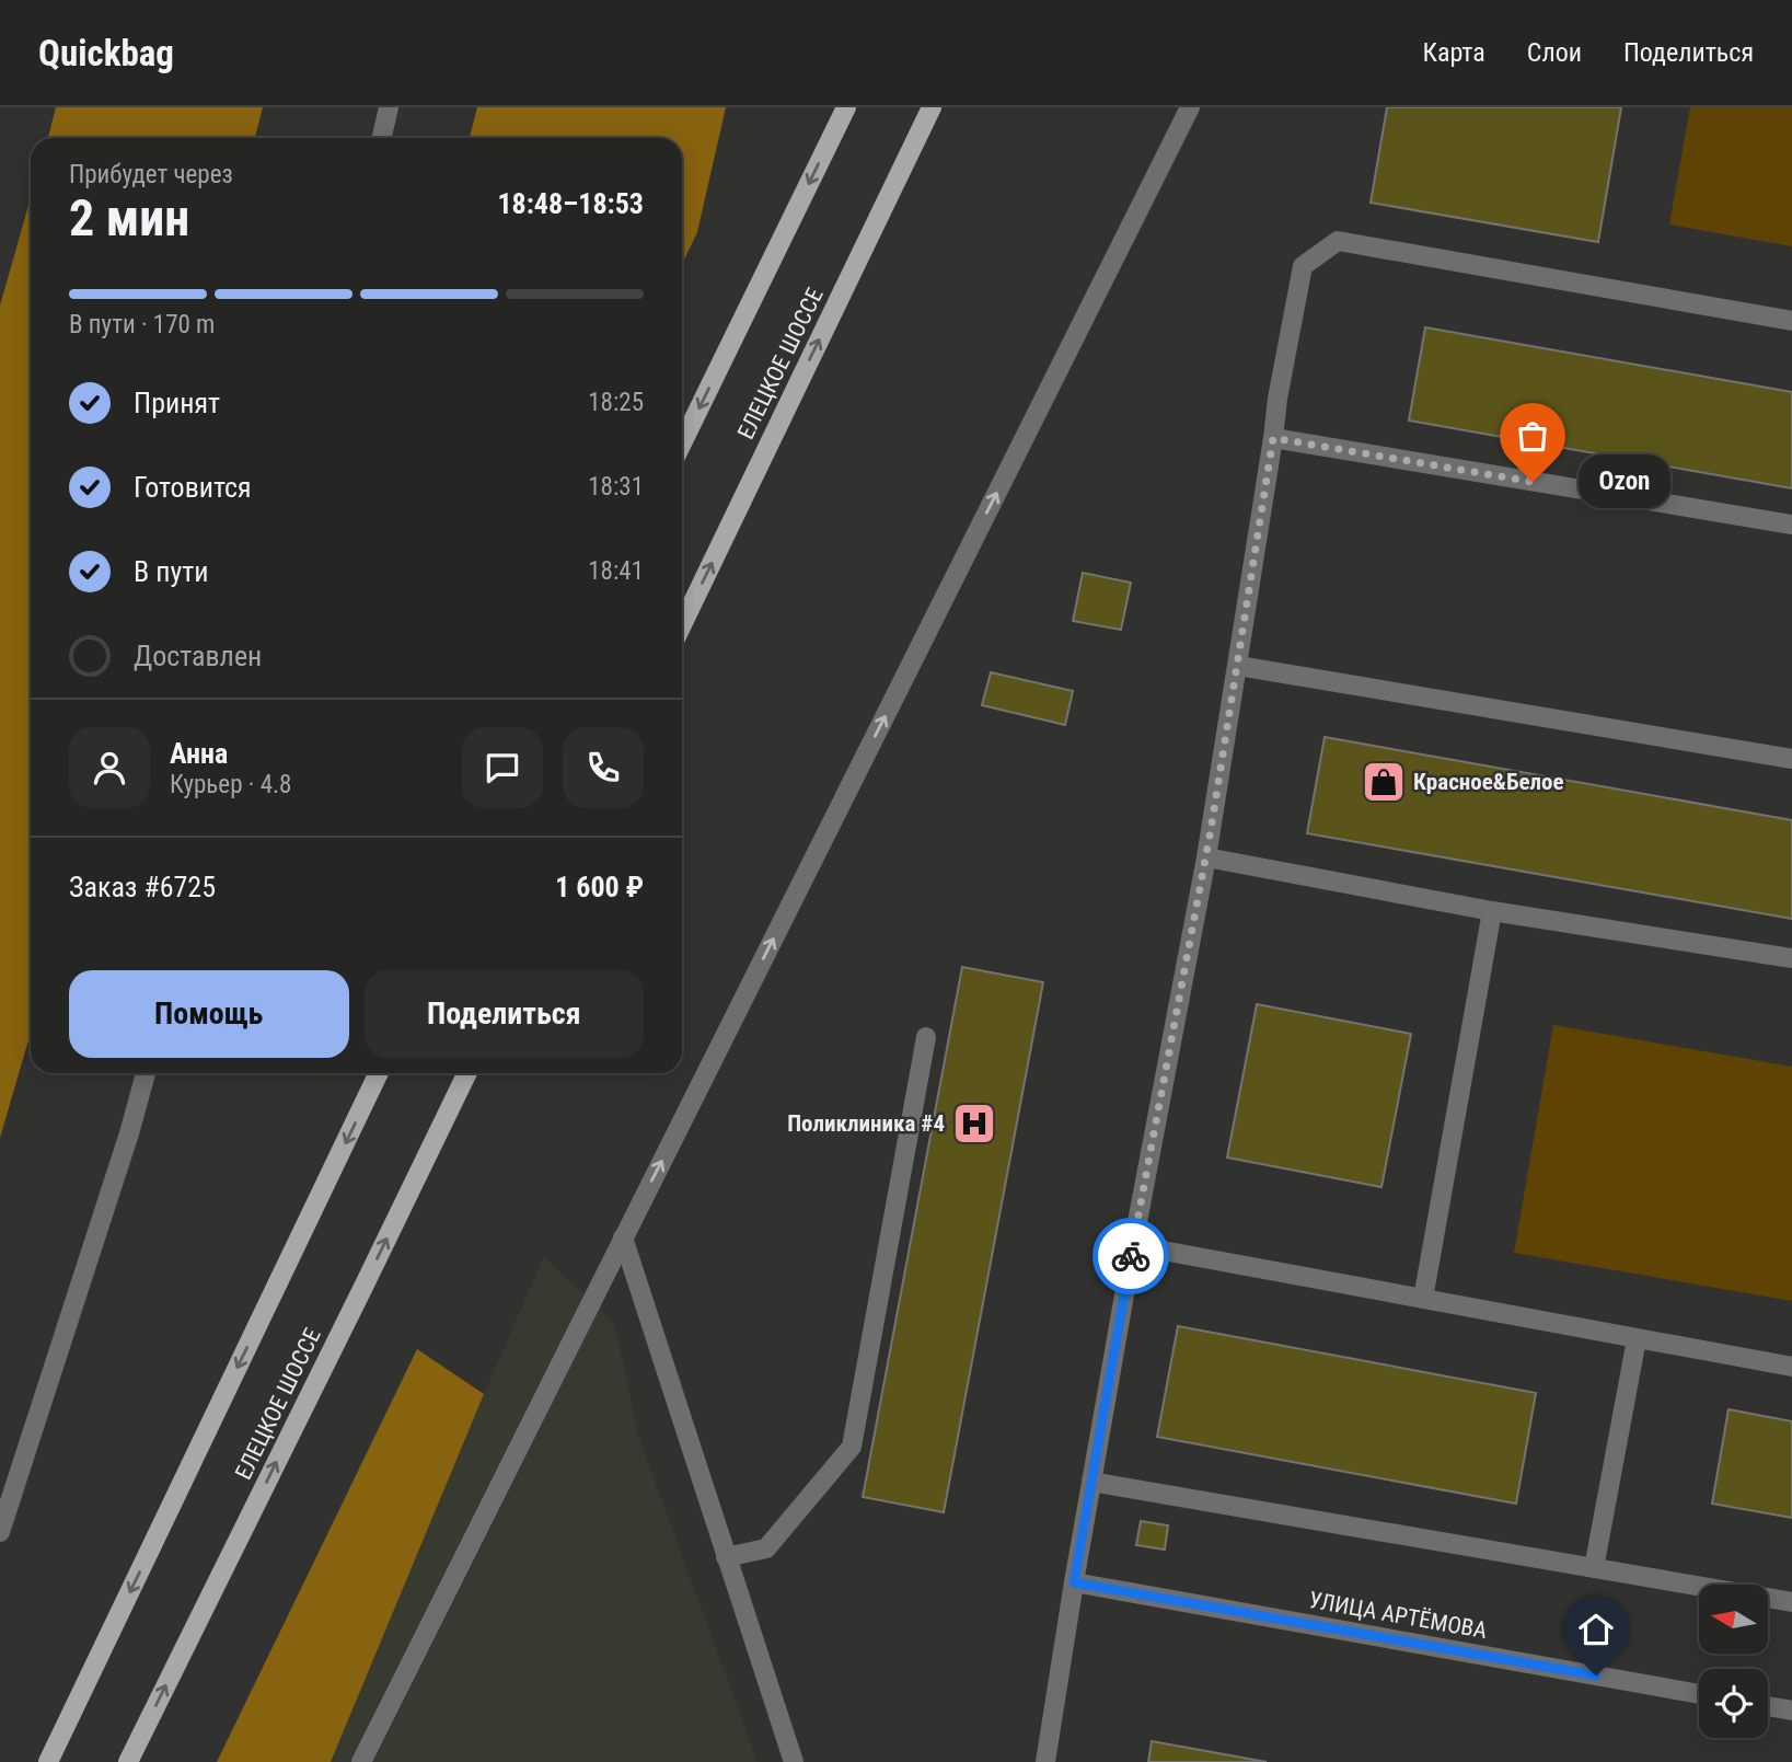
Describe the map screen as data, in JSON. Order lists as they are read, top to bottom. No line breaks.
{"streets":{"main road":["ЕЛЕЦКОЕ ШОССЕ"],"street":["УЛИЦА АРТЁМОВА"]},"places":{"other":["Ozon"],"shop":["Красное&Белое"],"hospital":["Поликлиника #4"]},"north":"left","page":{"header":"Quickbag","nav":["Карта","Слои","Поделиться"],"heading":["2 мин","Прибудет через","18:48–18:53"],"panel":["Анна","Курьер · 4.8","Заказ #6725","1 600 ₽"],"bar":"В пути · 170 m","list":[["Принят","18:25"],["Готовится","18:31"],["В пути","18:41"],"Доставлен"],"bubble":"Ozon","buttons":["Помощь","Поделиться"]}}
